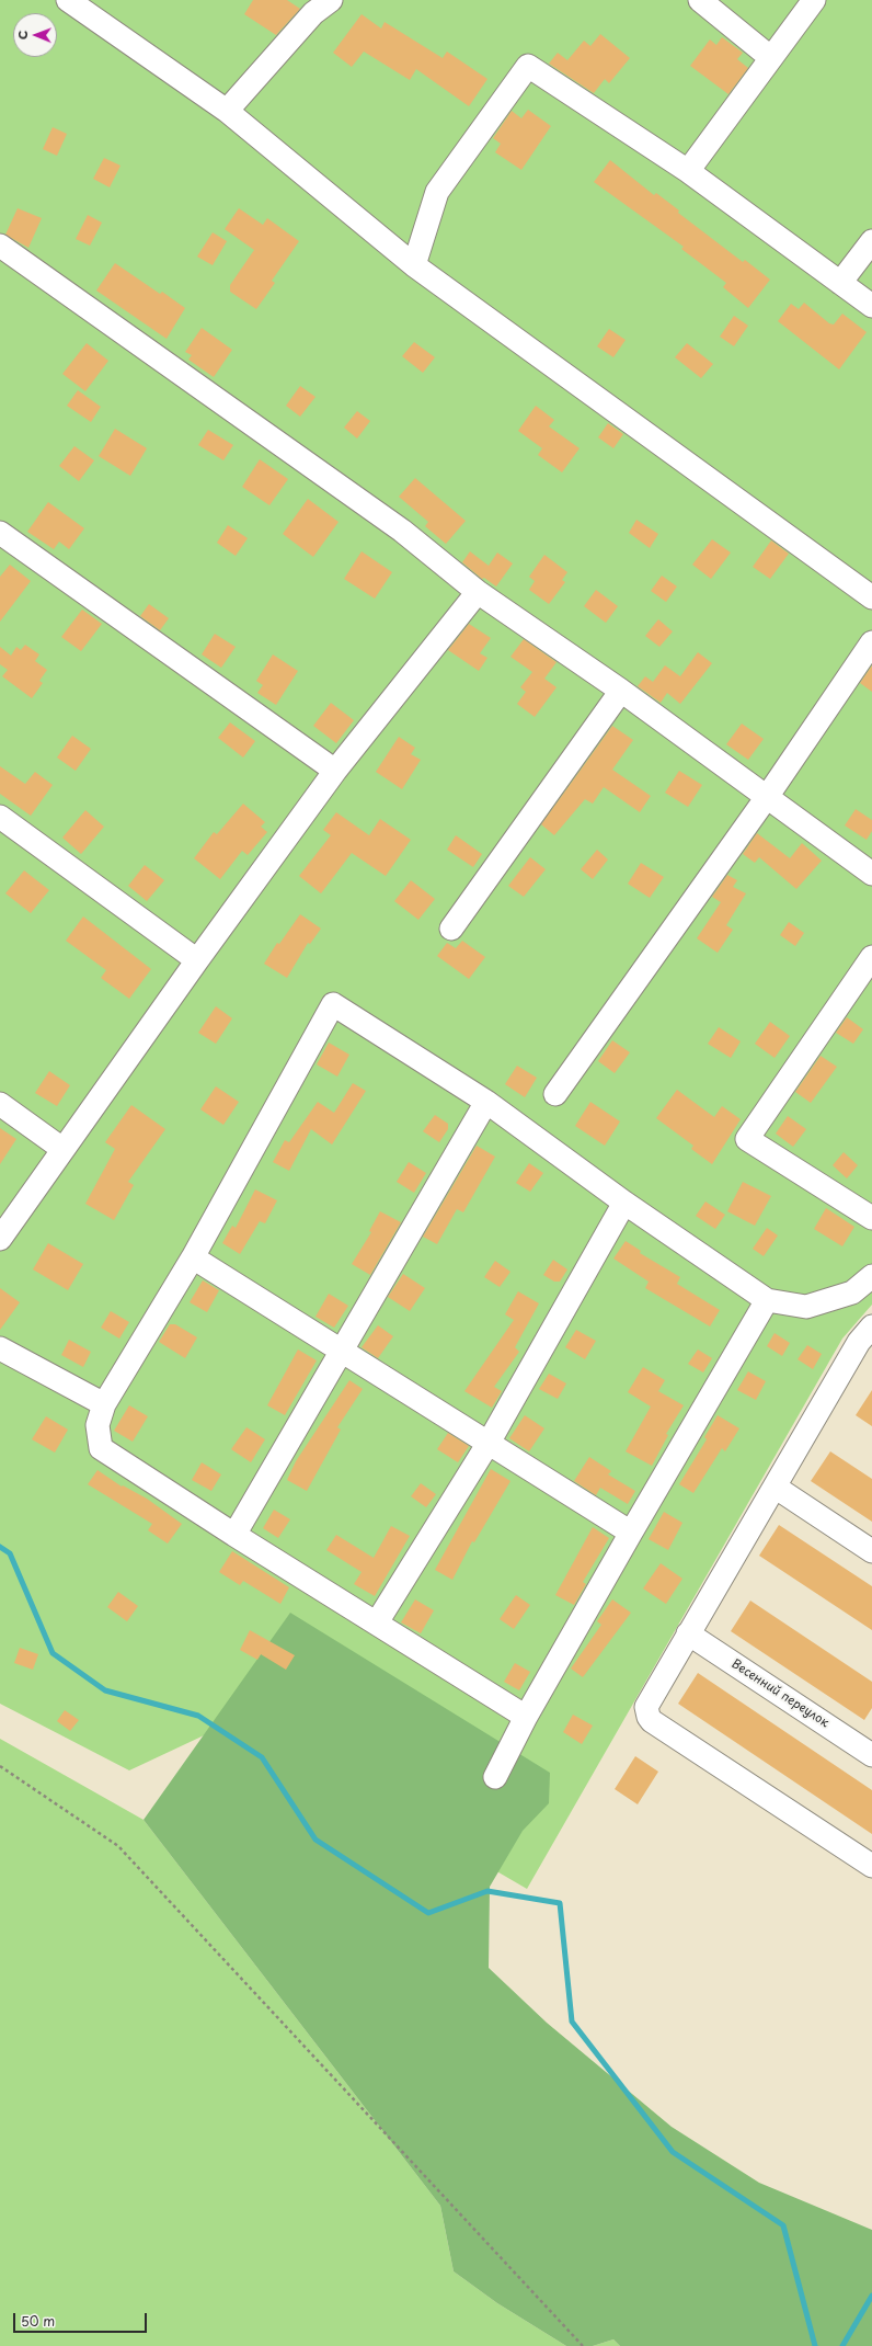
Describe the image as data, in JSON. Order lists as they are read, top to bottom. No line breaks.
{"streets":{"street":["Весенний переулок"]},"scale_bar":"50 m","north":"left"}
